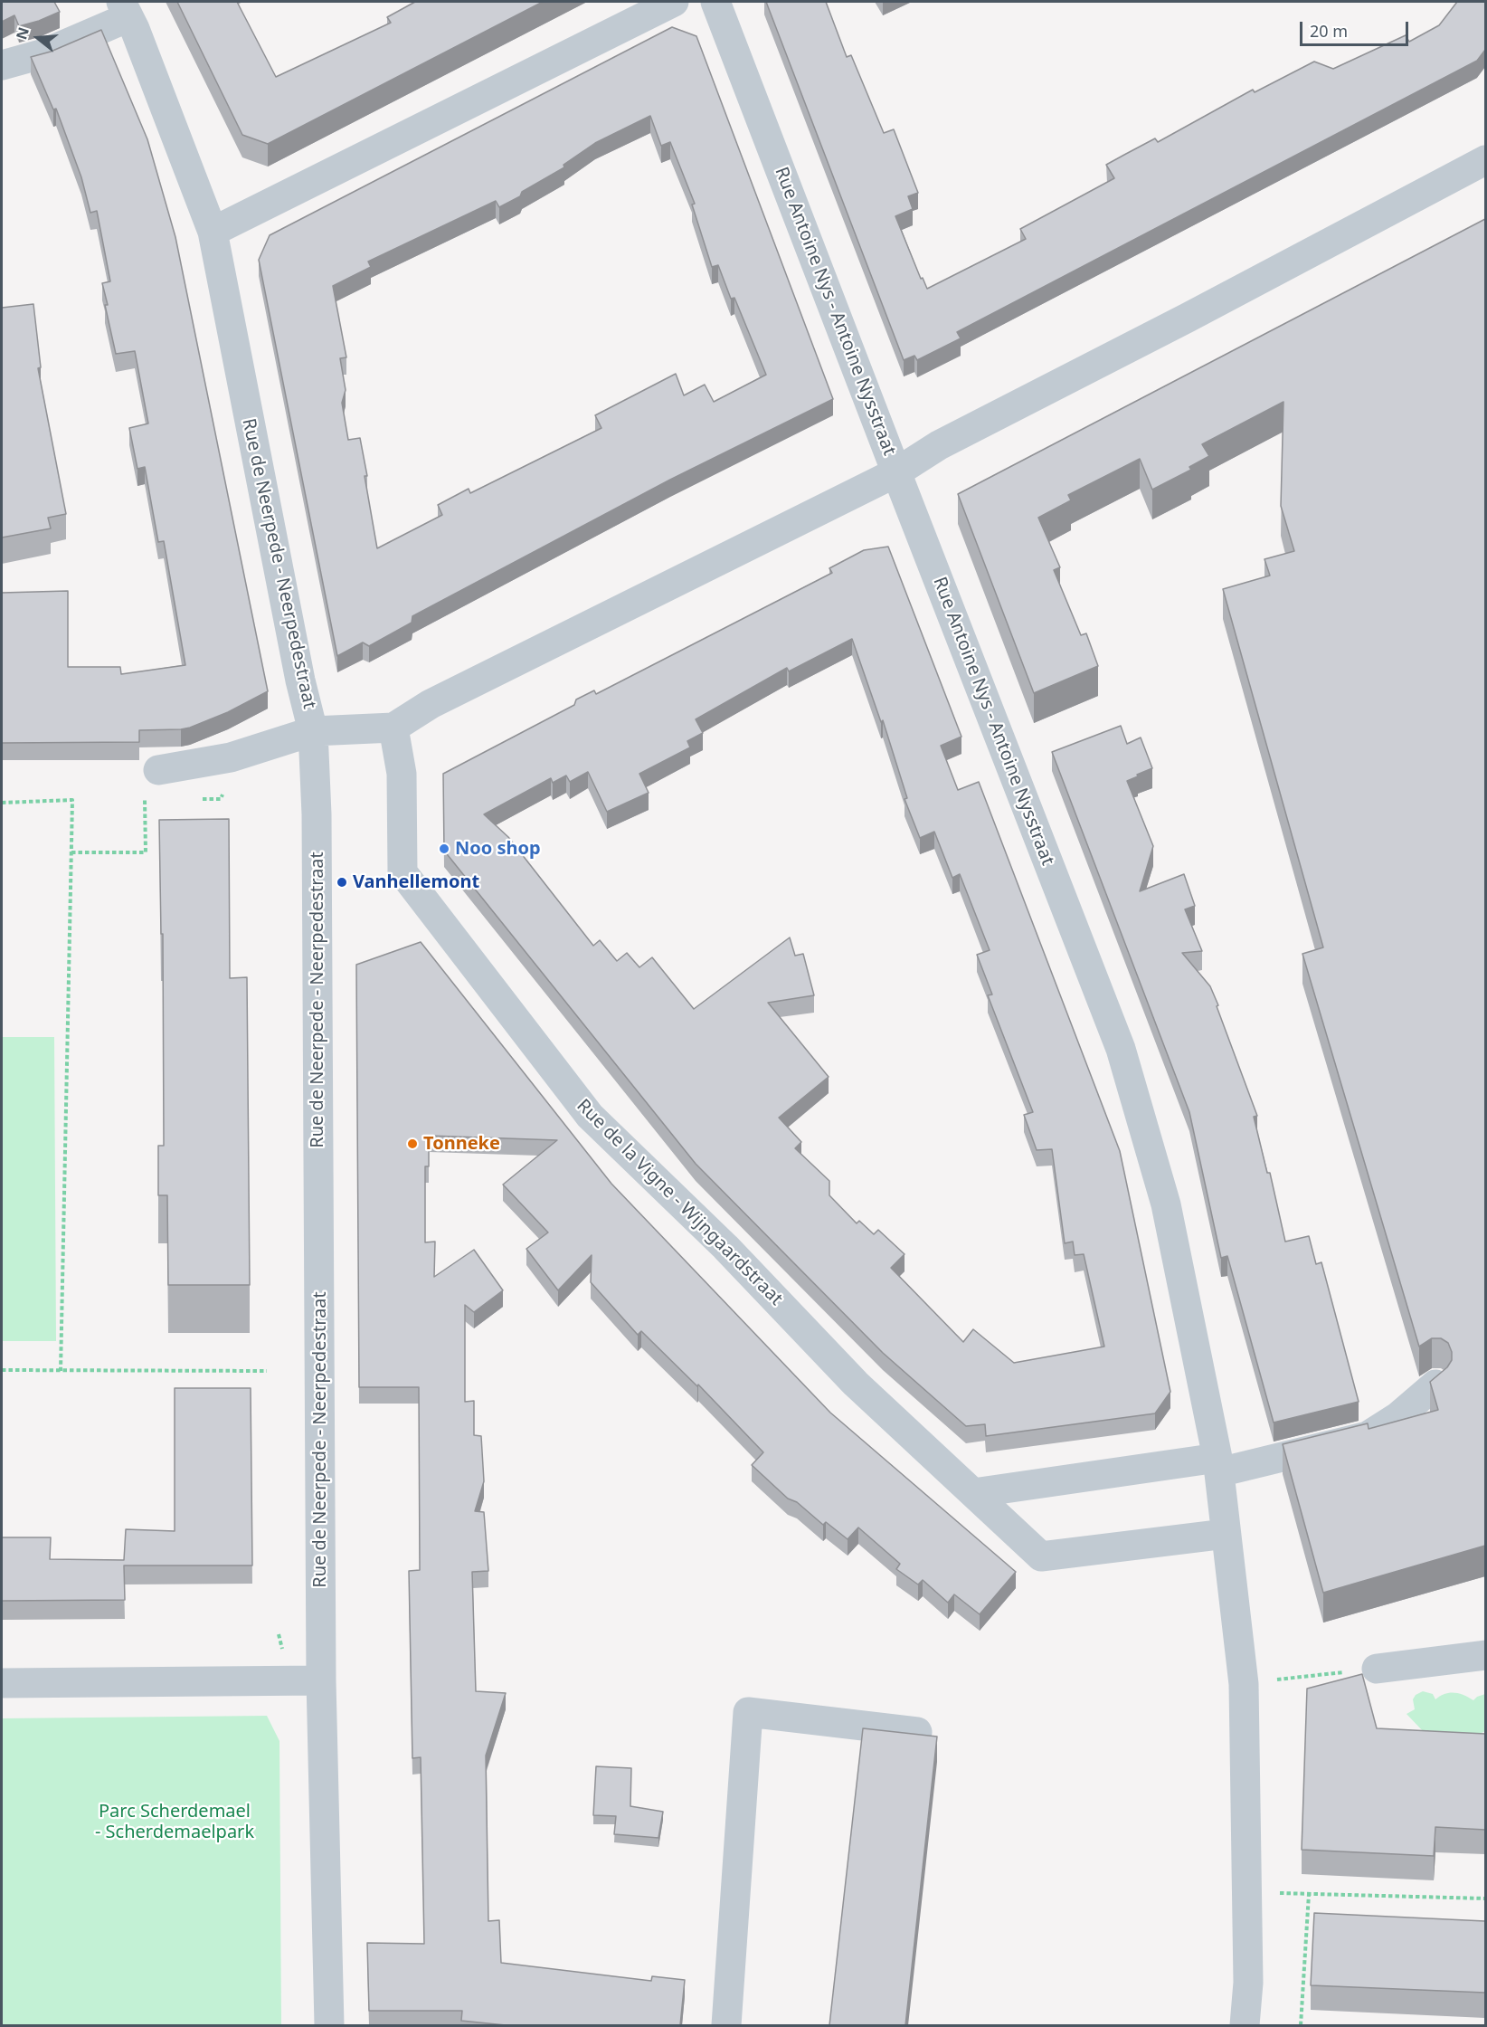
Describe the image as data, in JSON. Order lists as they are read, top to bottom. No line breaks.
{"streets":{"street":["Rue Antoine Nys - Antoine Nysstraat","Rue de Neerpede - Neerpedestraat","Rue de la Vigne - Wijngaardstraat"]},"crossings":[["Rue Antoine Nys - Antoine Nysstraat","Rue de la Vigne - Wijngaardstraat"]],"parks":["Parc Scherdemael - Scherdemaelpark"],"places":["Noo shop","Vanhellemont","Tonneke"],"scale_bar":"20 m","north":"left"}
